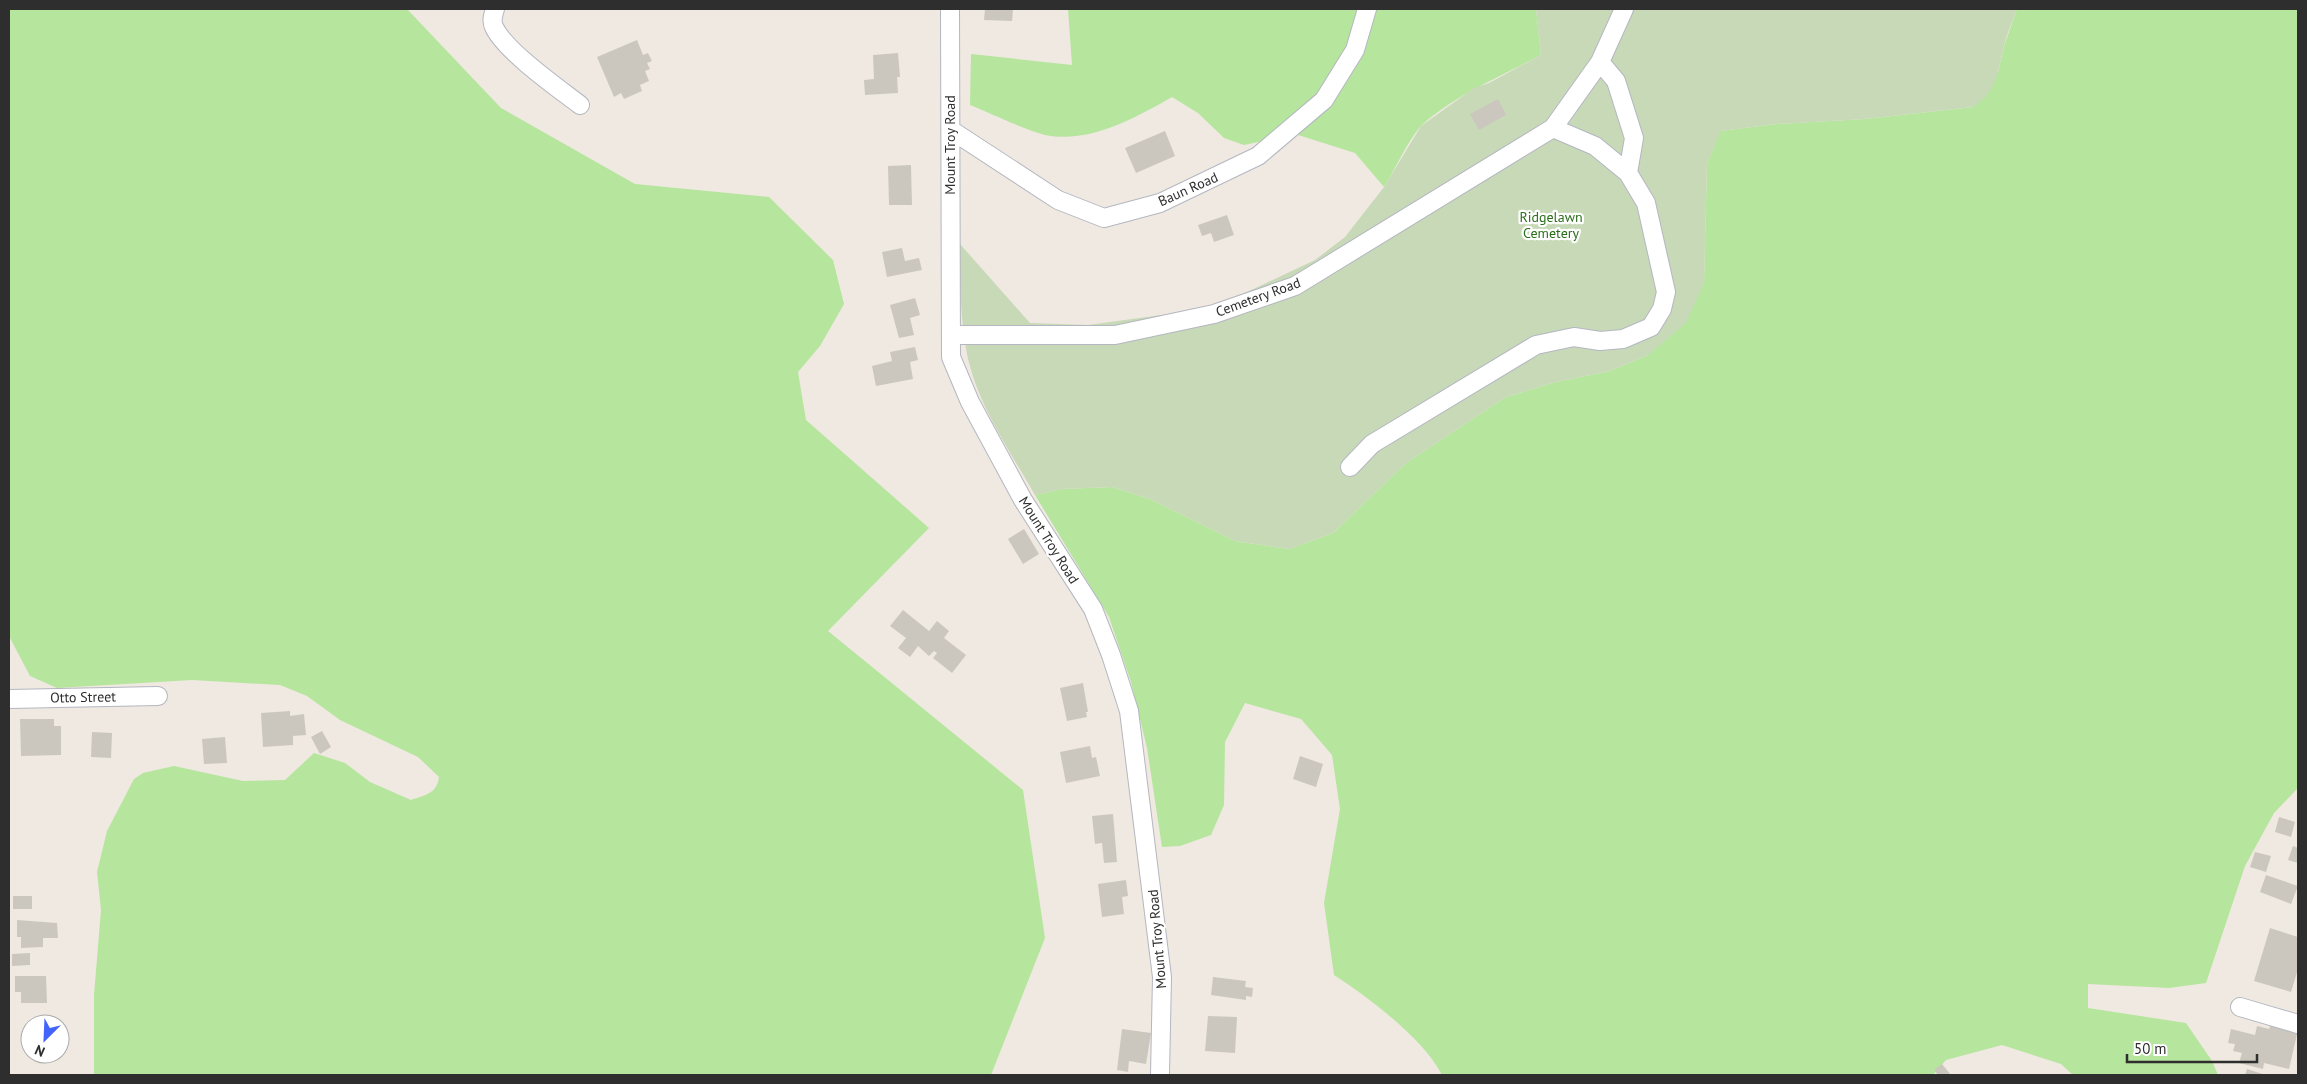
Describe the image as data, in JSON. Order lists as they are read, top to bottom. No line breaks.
{"streets":{"street":["Mount Troy Road","Baun Road","Cemetery Road","Otto Street"]},"crossings":[["Mount Troy Road","Baun Road"],["Mount Troy Road","Cemetery Road"]],"parks":["Ridgelawn Cemetery"],"scale_bar":"50 m","north":"bottom left"}
